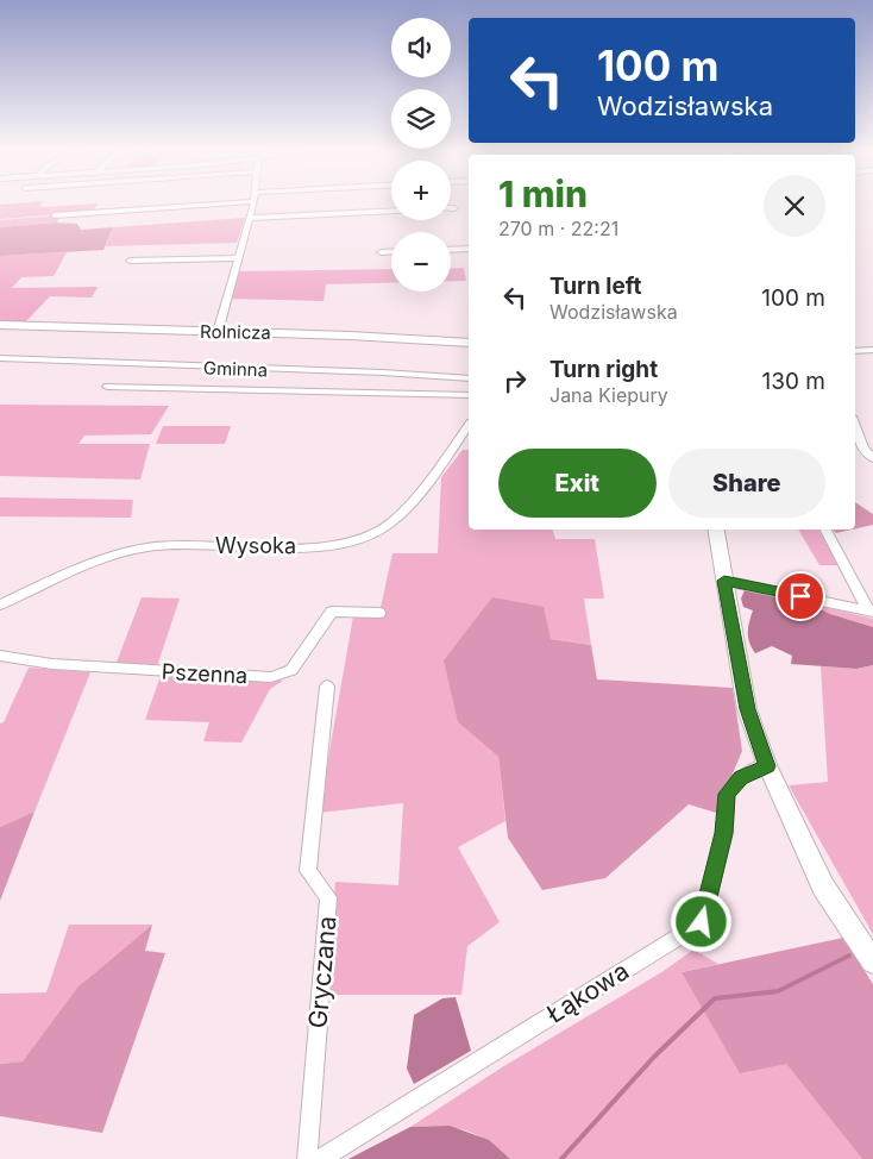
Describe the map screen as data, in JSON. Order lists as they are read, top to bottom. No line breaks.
{"streets":{"street":["Rolnicza","Gminna","Wysoka","Pszenna","Gryczana","Łąkowa"]},"page":{"map_buttons":["+","−"],"turn":["100 m","Wodzisławska"],"heading":["1 min","270 m · 22:21"],"list":[{"name":"Turn left","note":"Wodzisławska","value":"100 m"},{"name":"Turn right","note":"Jana Kiepury","value":"130 m"}],"buttons":["Exit","Share"]}}
